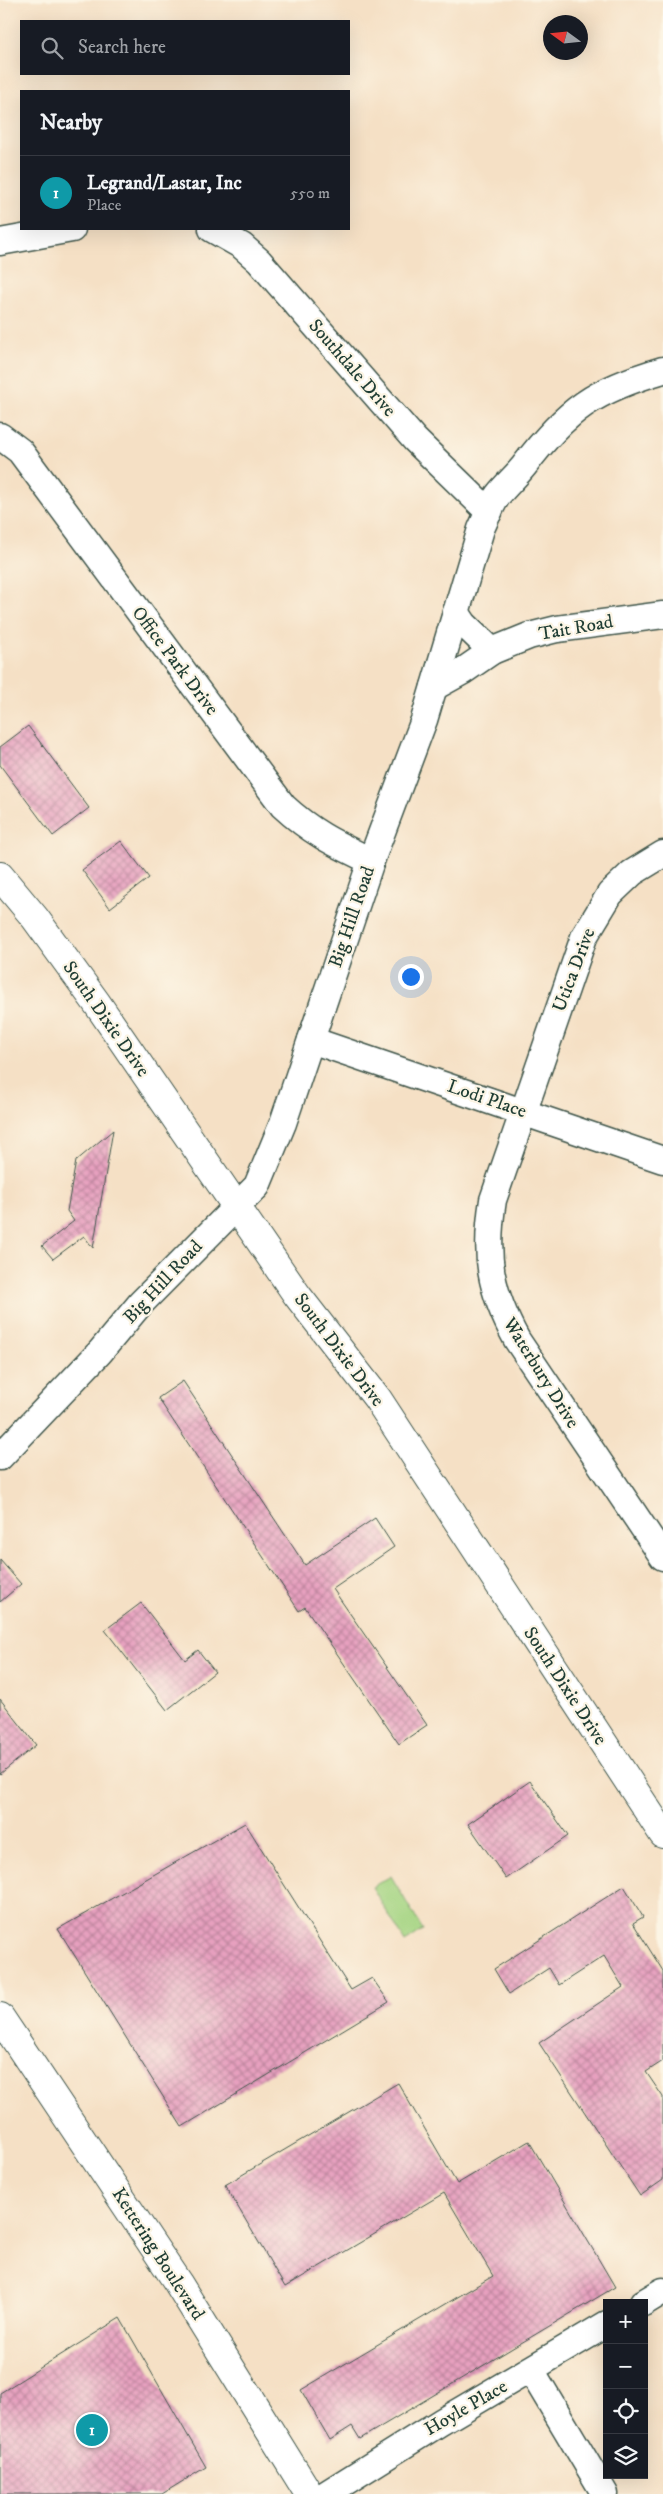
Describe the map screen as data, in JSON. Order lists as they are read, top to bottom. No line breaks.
{"streets":{"main road":["South Dixie Drive","Kettering Boulevard"],"street":["Southdale Drive","Tait Road","Office Park Drive","Big Hill Road","Utica Drive","Lodi Place","Waterbury Drive","Hoyle Place"]},"crossings":[["Southdale Drive","Big Hill Road"],["Tait Road","Big Hill Road"],["Office Park Drive","Big Hill Road"],["Big Hill Road","South Dixie Drive"],["Big Hill Road","Lodi Place"],["Utica Drive","Lodi Place"],["Utica Drive","Waterbury Drive"],["Lodi Place","Waterbury Drive"]],"north":"left","page":{"search":"Search here","heading":"Nearby","list":[{"mark":"1","name":"Legrand/Lastar, Inc","note":"Place","value":"550 m"}],"map_buttons":["+","−"],"pins":"1"}}
